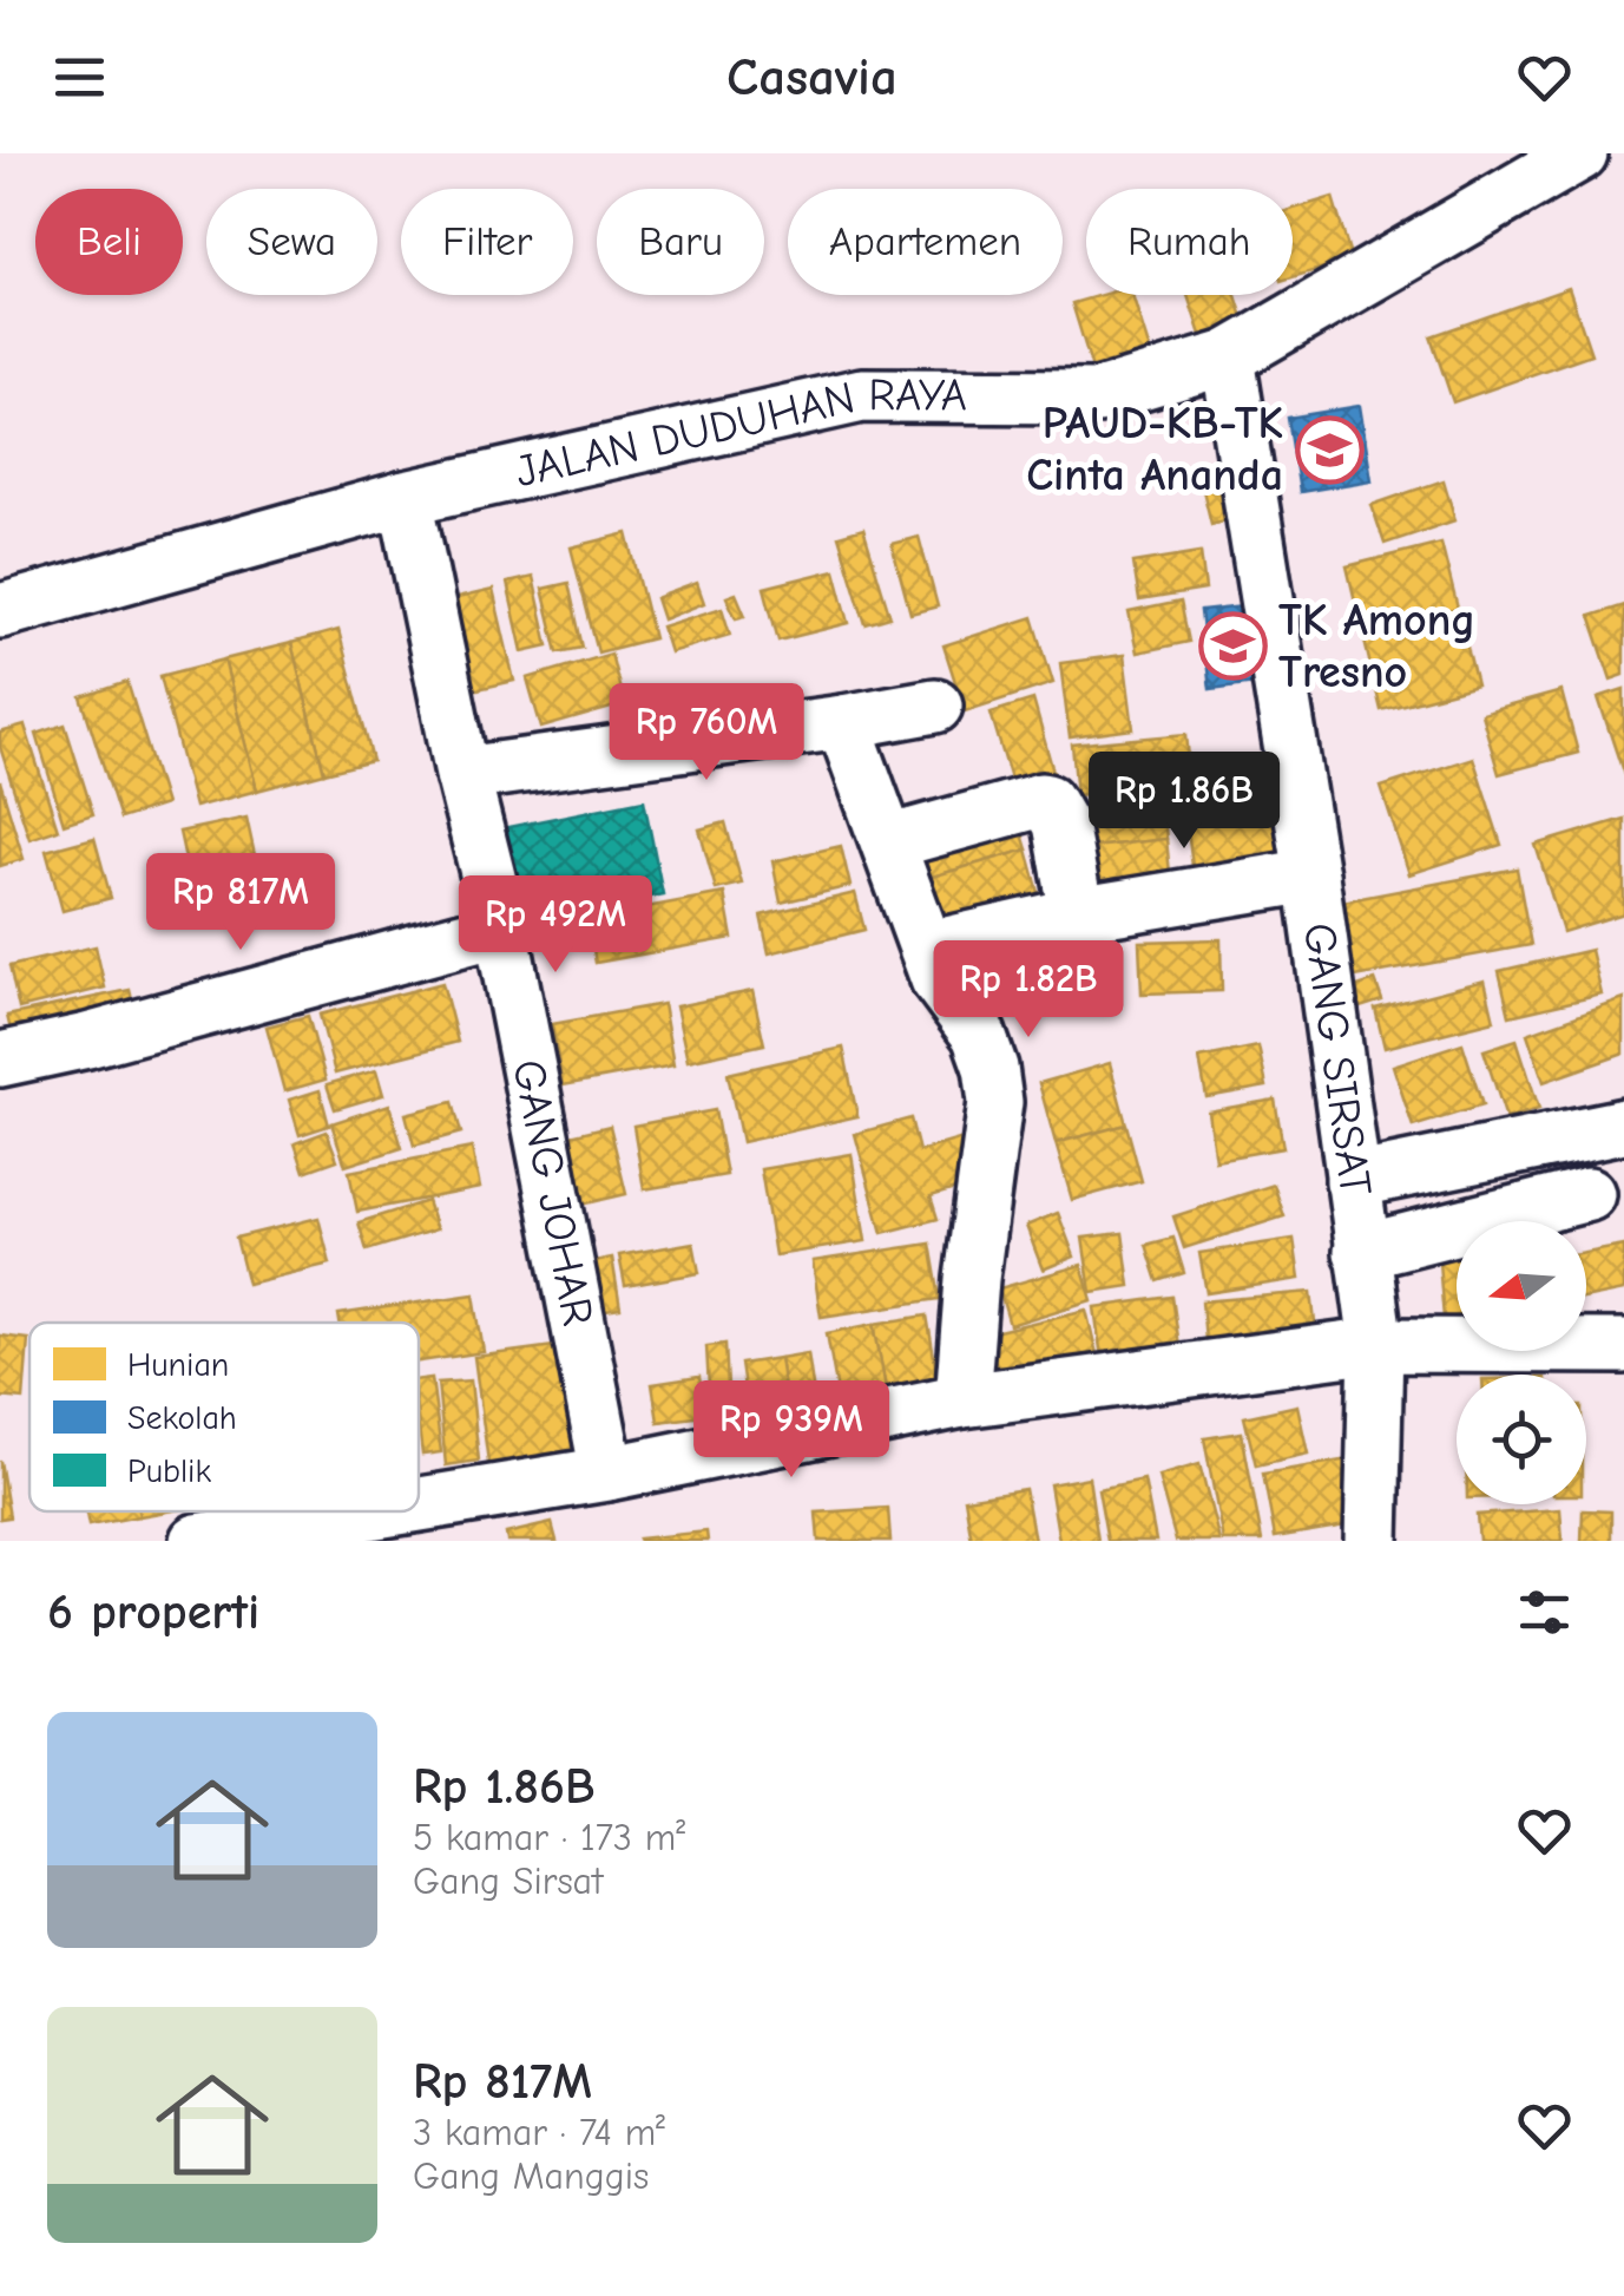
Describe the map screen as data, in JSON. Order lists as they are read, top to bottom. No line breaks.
{"streets":{"street":["JALAN DUDUHAN RAYA","GANG SIRSAT","GANG JOHAR"]},"crossings":[["JALAN DUDUHAN RAYA","GANG SIRSAT"],["JALAN DUDUHAN RAYA","GANG JOHAR"]],"places":{"school or university":["PAUD-KB-TK Cinta Ananda","TK Among Tresno"]},"legend":["Hunian","Sekolah","Publik"],"north":"left","page":{"header":"Casavia","chip":["Beli","Sewa","Filter","Baru","Apartemen","Rumah"],"price":["Rp 760M","Rp 1.86B","Rp 817M","Rp 492M","Rp 1.82B","Rp 939M"],"heading":"6 properti","list":[{"name":"Rp 1.86B","note":"5 kamar · 173 m² · Gang Sirsat"},{"name":"Rp 817M","note":"3 kamar · 74 m² · Gang Manggis"}]}}
